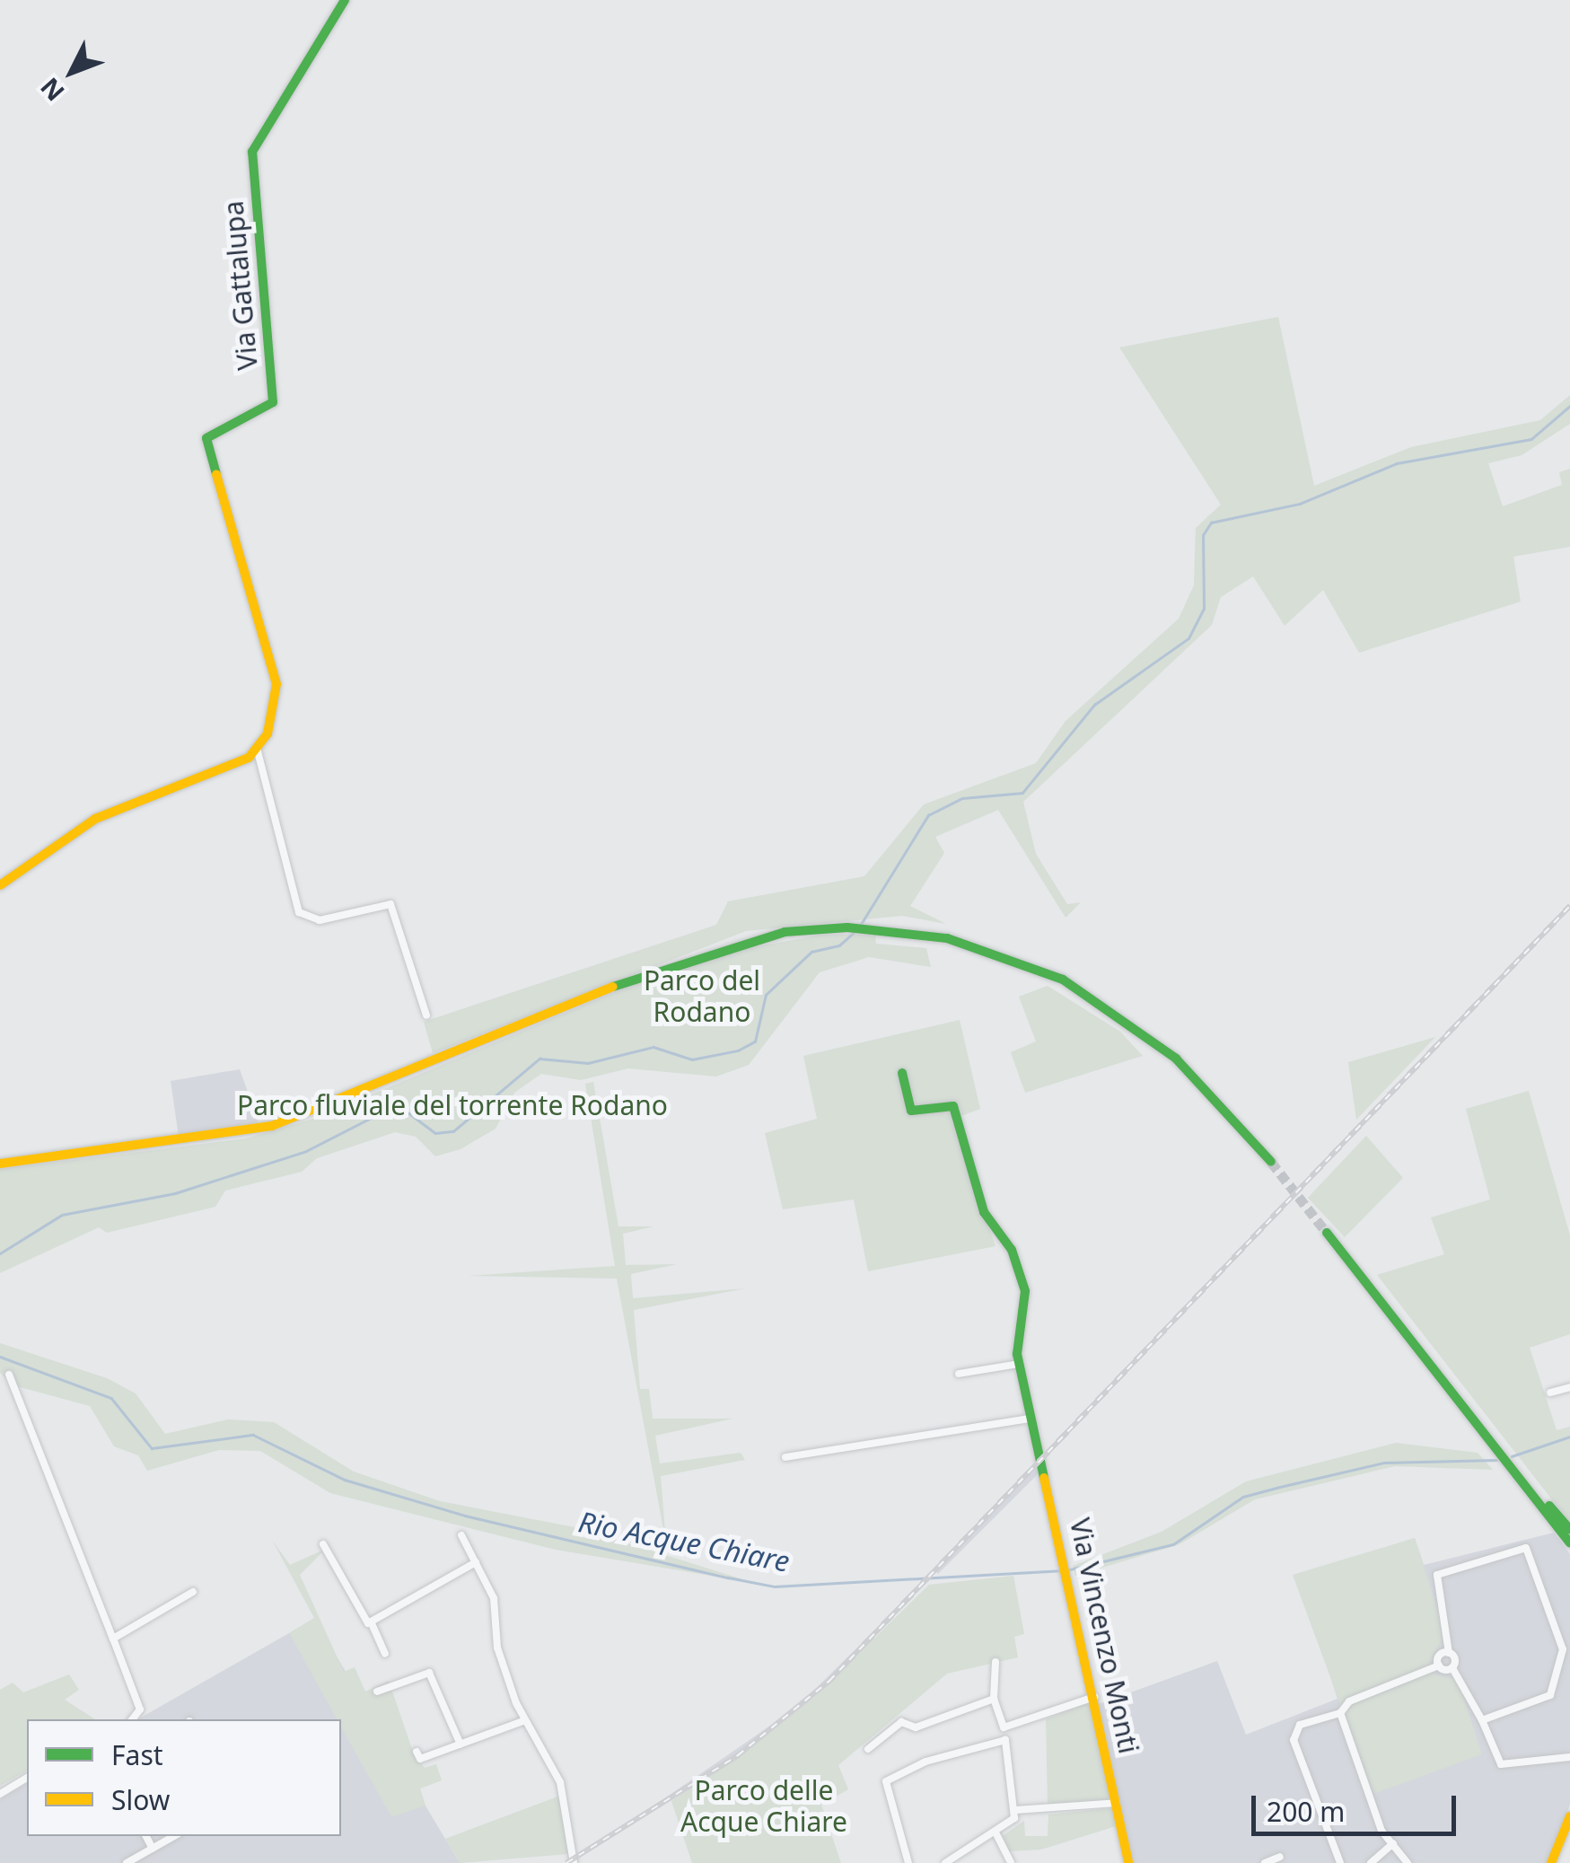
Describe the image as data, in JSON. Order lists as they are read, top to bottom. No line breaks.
{"streets":{"street":["Via Gattalupa","Via Vincenzo Monti"]},"water":["Rio Acque Chiare"],"parks":["Parco del Rodano","Parco fluviale del torrente Rodano","Parco delle Acque Chiare"],"legend":["Fast","Slow"],"scale_bar":"200 m","north":"bottom left"}
